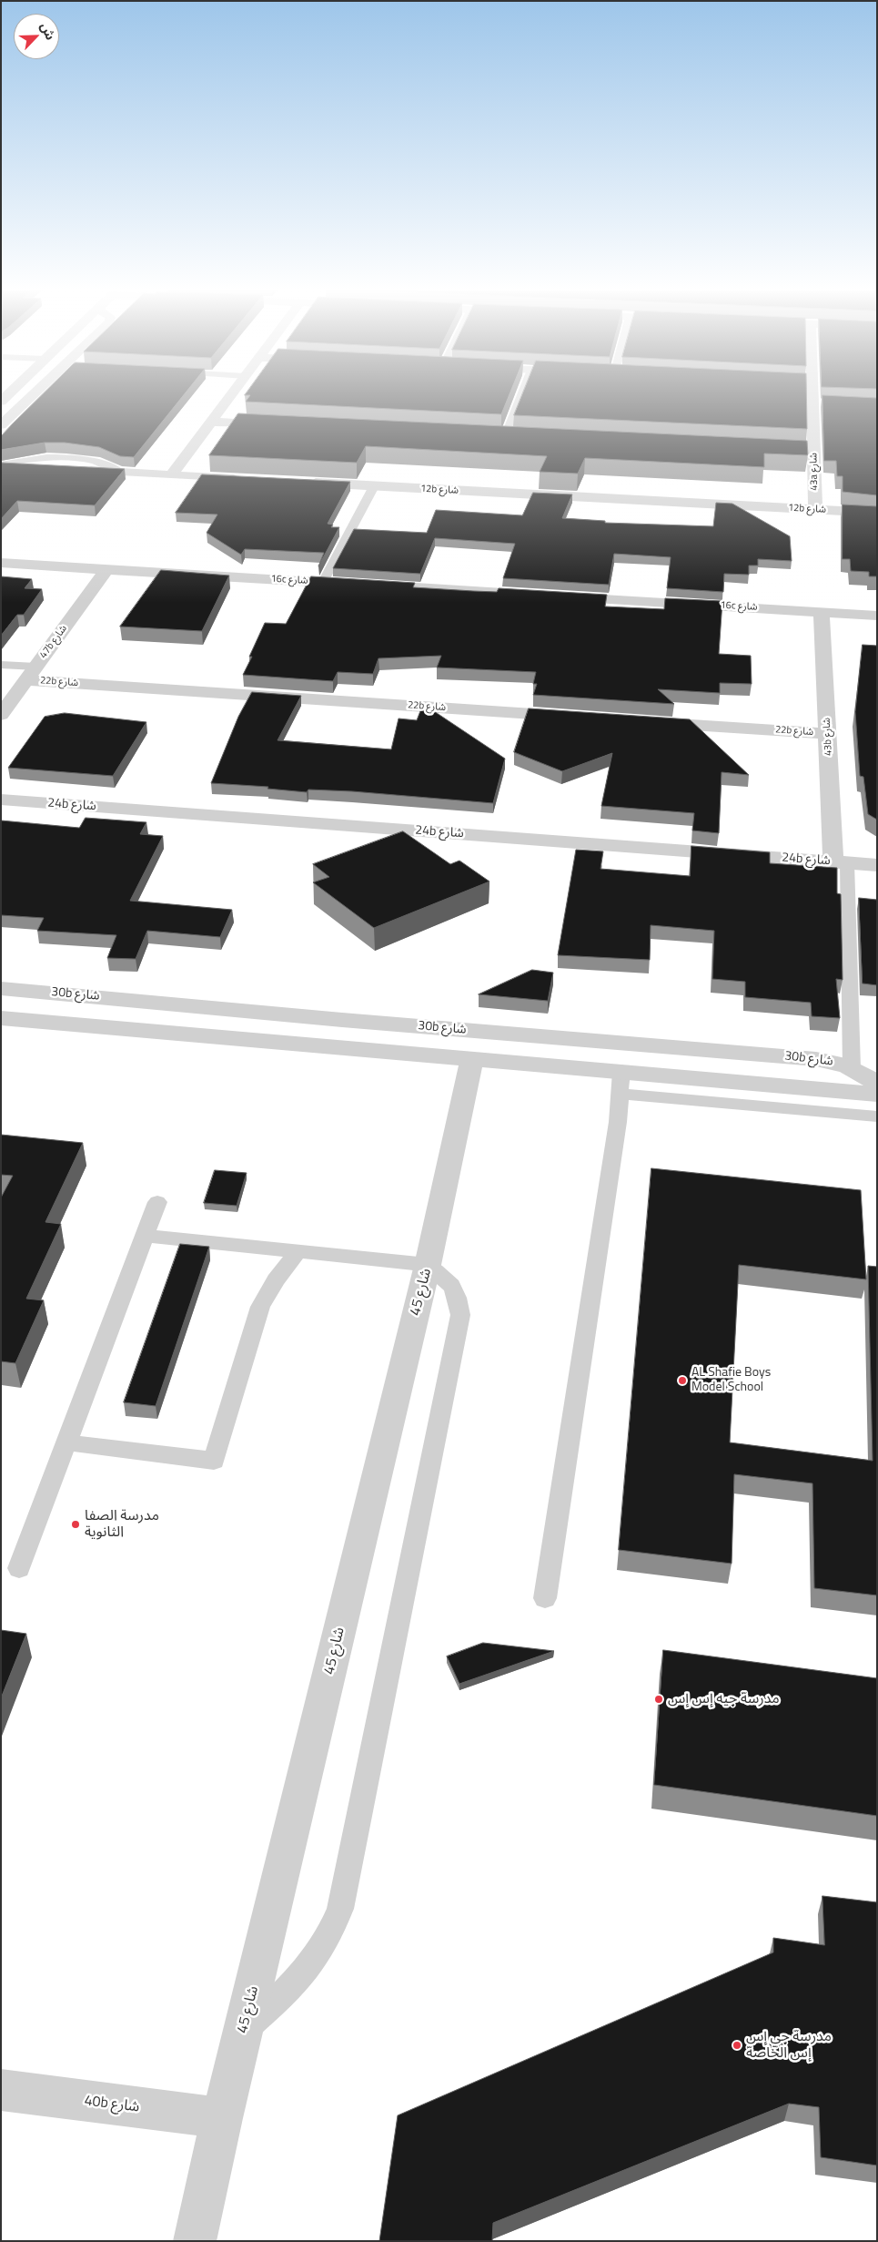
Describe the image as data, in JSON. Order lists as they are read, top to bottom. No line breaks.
{"streets":{"street":["43a شارع","12b شارع","16c شارع","47b شارع","22b شارع","43b شارع","24b شارع","30b شارع","شارع 45","40b شارع"]},"crossings":[["43a شارع","12b شارع"],["16c شارع","47b شارع"],["16c شارع","43b شارع"],["47b شارع","22b شارع"],["22b شارع","43b شارع"],["43b شارع","24b شارع"],["شارع 45","40b شارع"]],"places":["AL Shafie Boys Model School","مدرسة الصفا الثانوية","مدرسة جيه إس إس","مدرسة جي إس إس الخاصة"],"north":"top right"}
